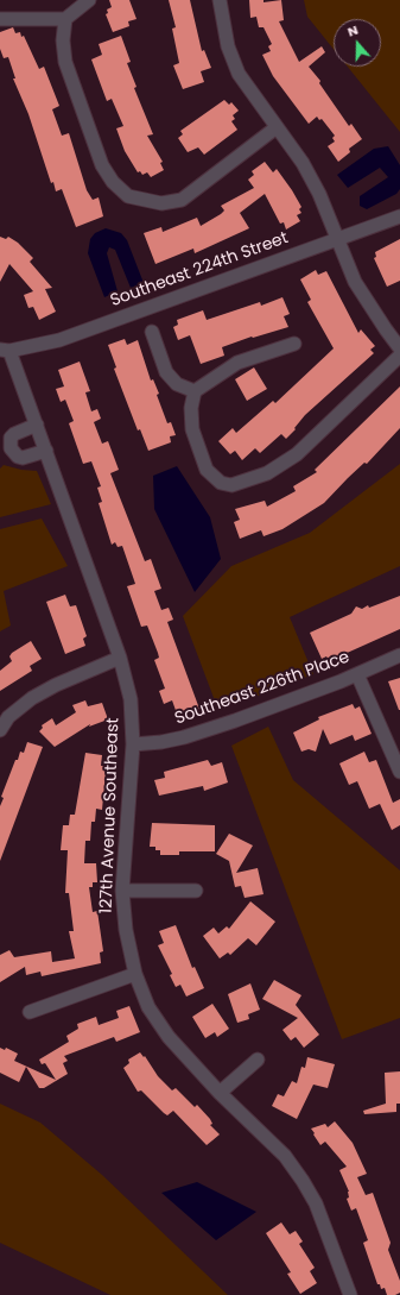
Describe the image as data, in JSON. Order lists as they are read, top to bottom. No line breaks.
{"streets":{"street":["Southeast 224th Street","Southeast 226th Place","127th Avenue Southeast"]},"crossings":[["Southeast 224th Street","127th Avenue Southeast"],["Southeast 226th Place","127th Avenue Southeast"]],"north":"top"}
